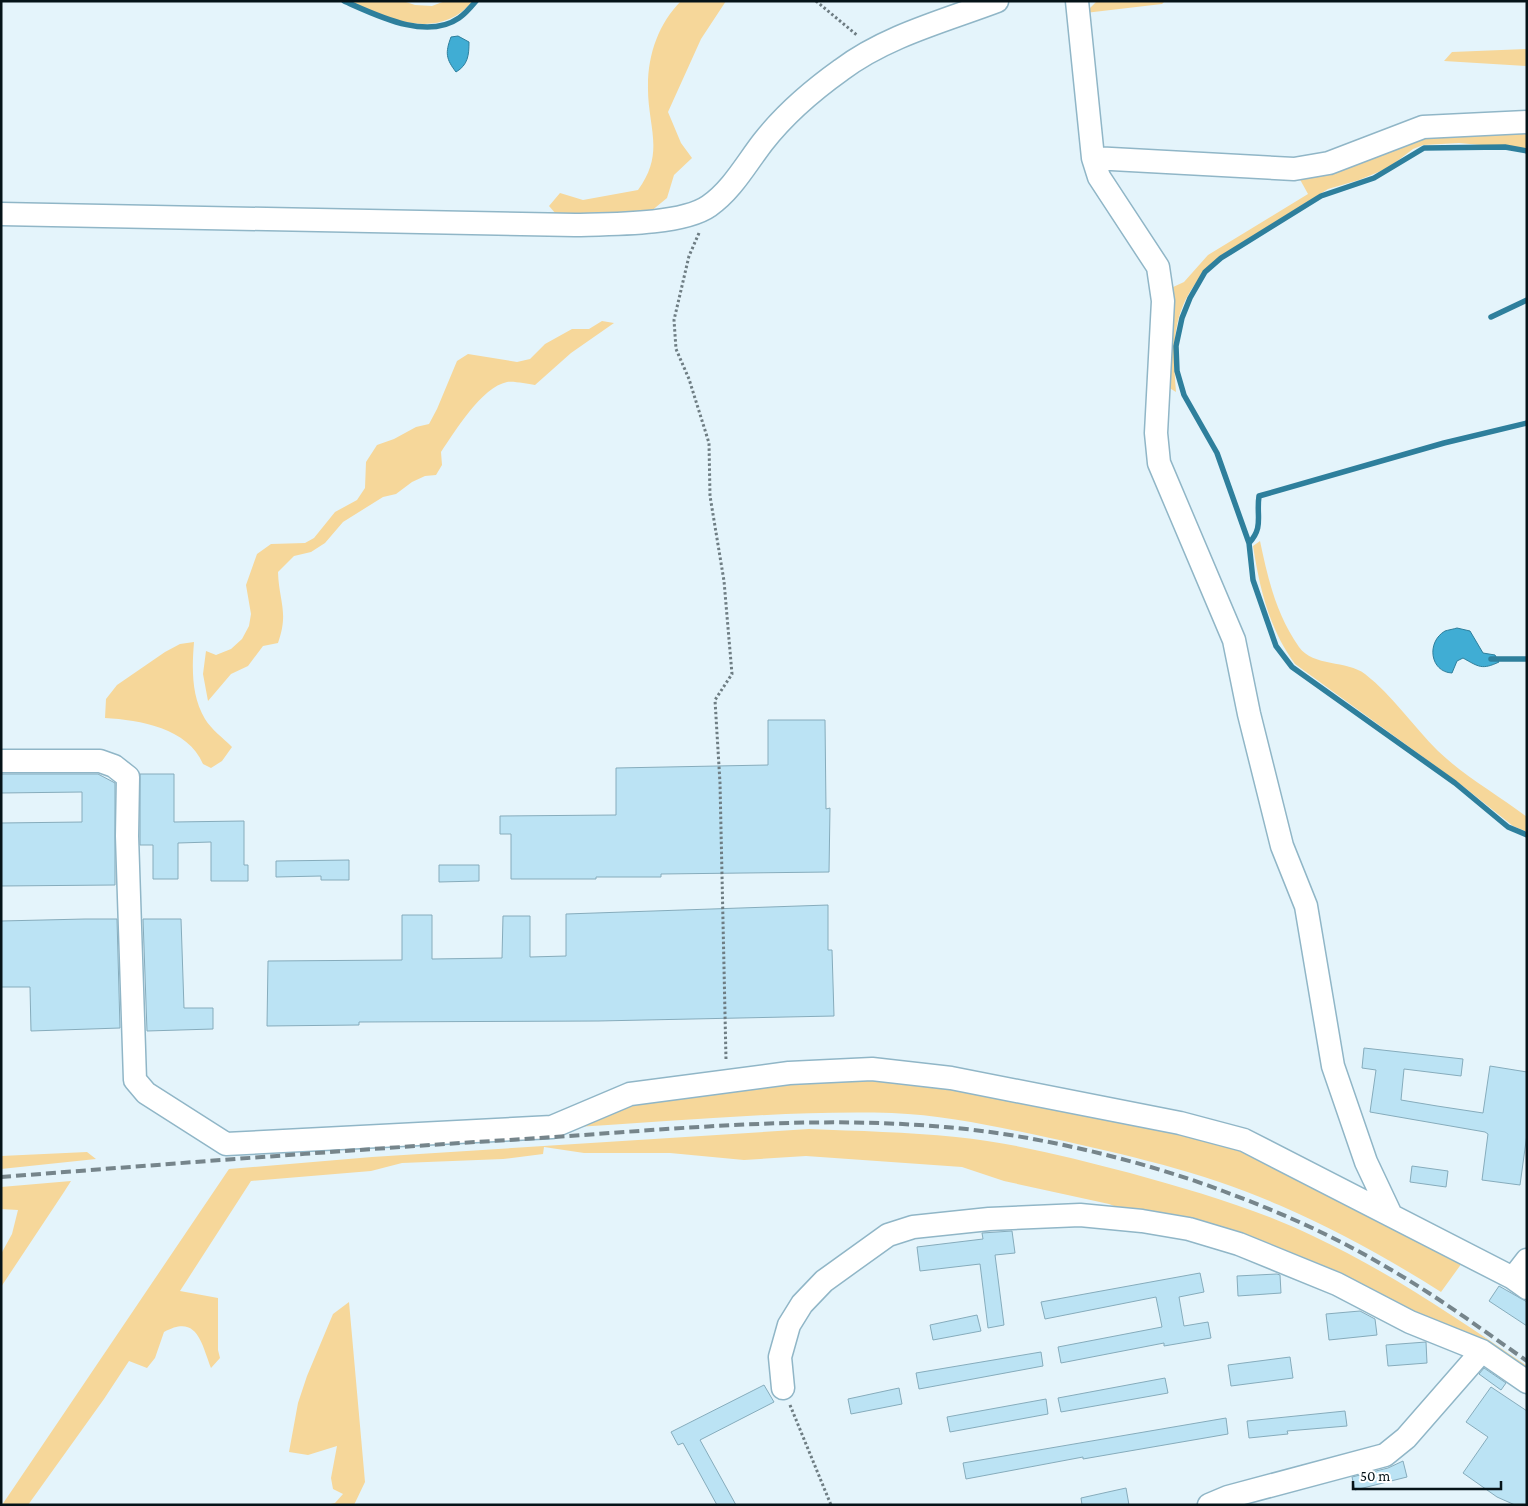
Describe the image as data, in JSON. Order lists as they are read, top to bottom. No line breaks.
{"scale_bar":"50 m"}
